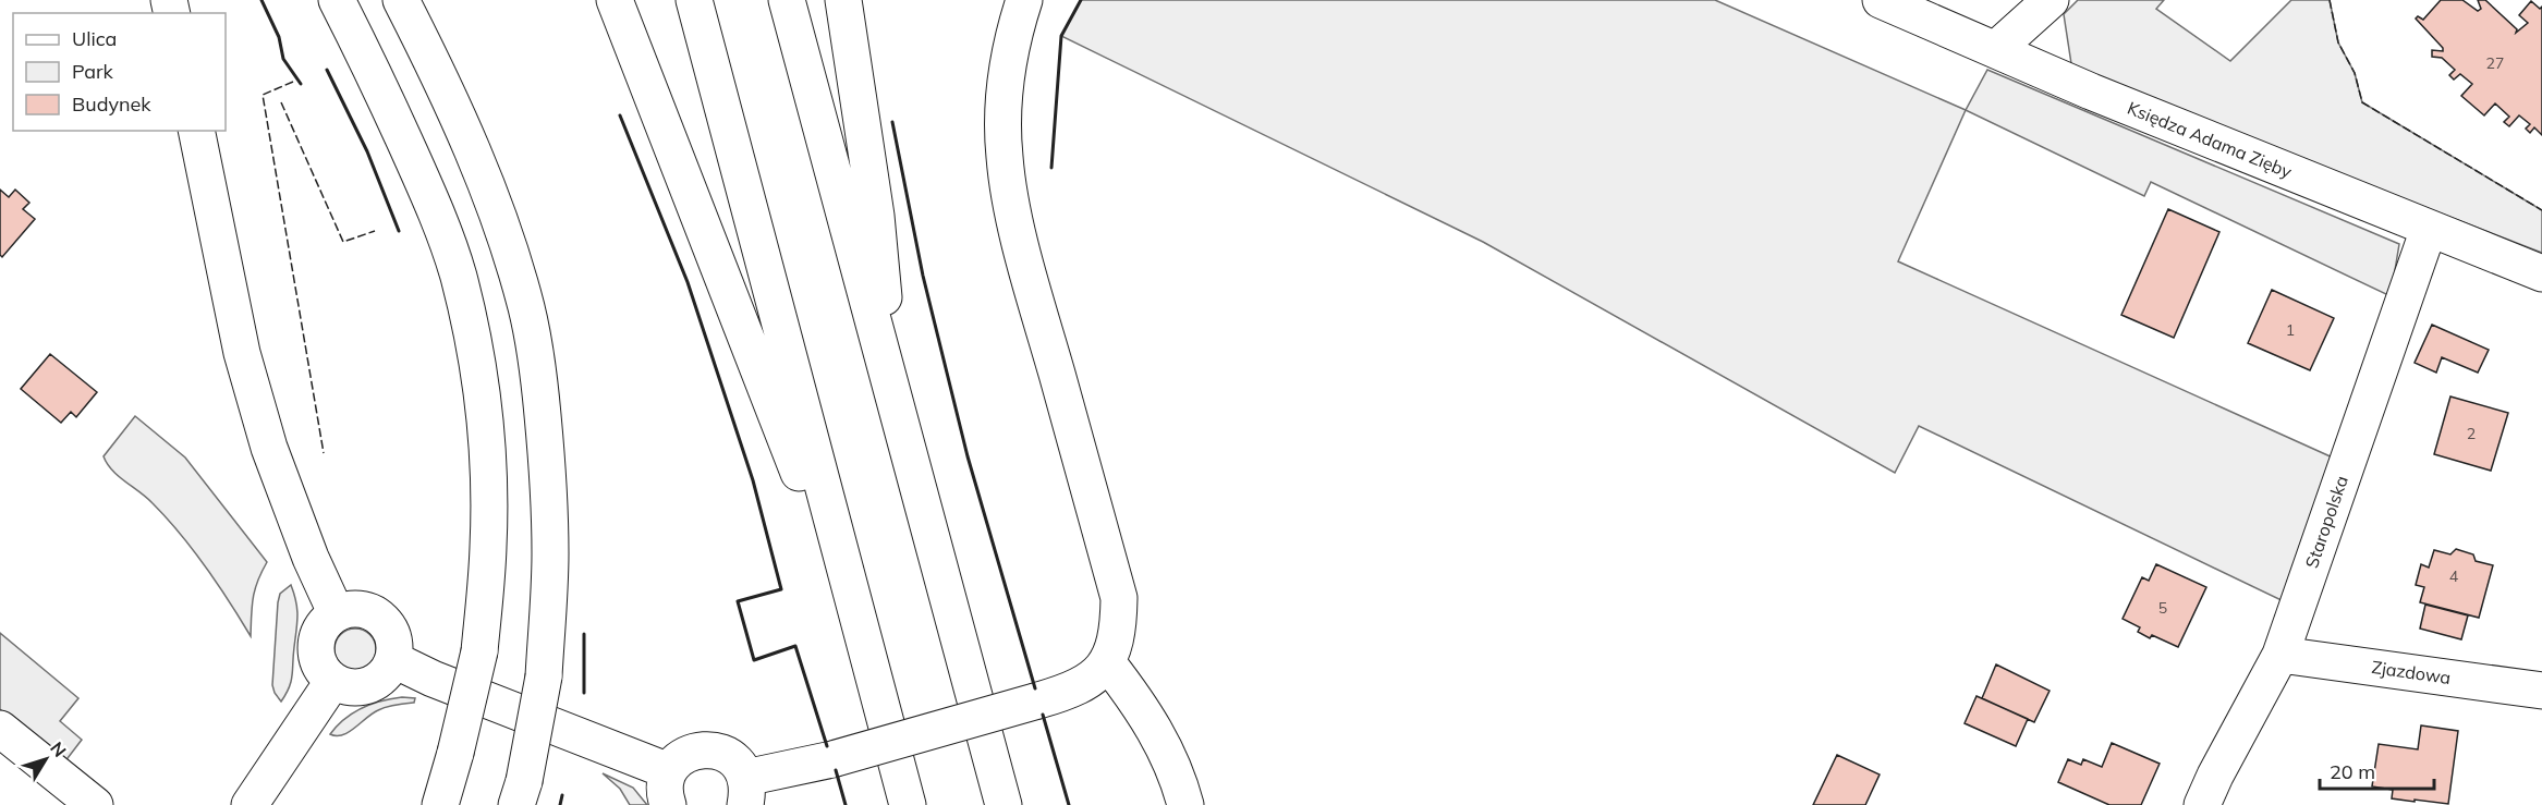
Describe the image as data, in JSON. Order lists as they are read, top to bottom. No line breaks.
{"streets":{"main road":["Księdza Adama Zięby","Staropolska","Zjazdowa"]},"crossings":[["Księdza Adama Zięby","Staropolska"],["Staropolska","Zjazdowa"]],"house_numbers":["27","1","2","4","5"],"legend":["Ulica","Park","Budynek"],"scale_bar":"20 m","north":"top right"}
